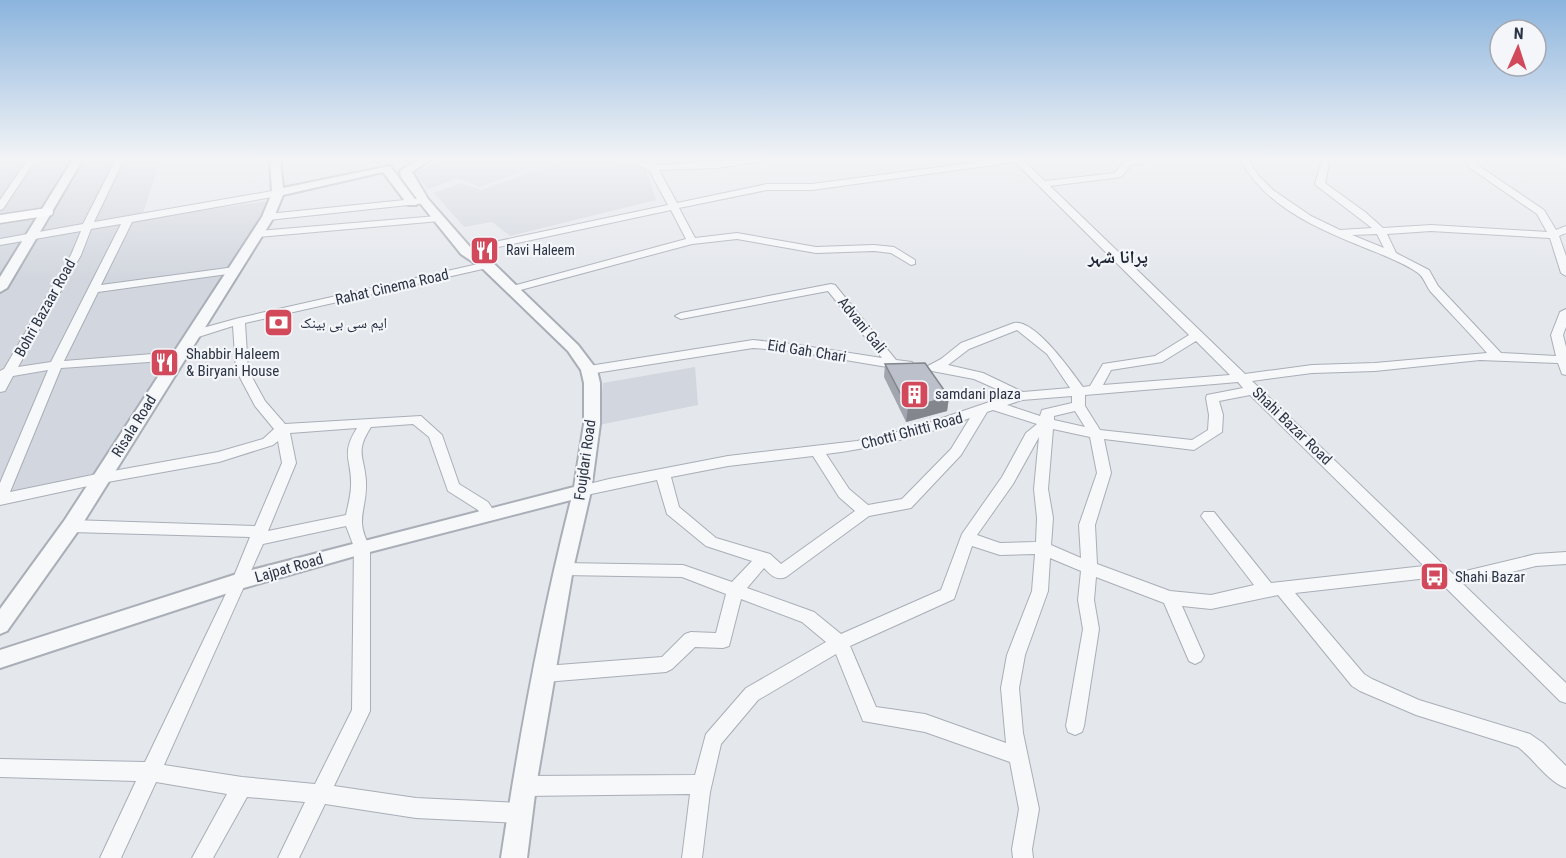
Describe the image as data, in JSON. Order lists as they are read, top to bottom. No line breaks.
{"streets":{"street":["Rahat Cinema Road","Bohri Bazaar Road","Advani Gali","Eid Gah Chari","Risala Road","Shahi Bazar Road","Chotti Ghitti Road","Foujdari Road","Lajpat Road"]},"crossings":[["Rahat Cinema Road","Risala Road"],["Advani Gali","Eid Gah Chari"],["Eid Gah Chari","Chotti Ghitti Road"],["Eid Gah Chari","Foujdari Road"],["Shahi Bazar Road","Chotti Ghitti Road"],["Chotti Ghitti Road","Foujdari Road"],["Chotti Ghitti Road","Lajpat Road"],["Foujdari Road","Lajpat Road"]],"districts":["پرانا شہر"],"places":{"restaurant":["Ravi Haleem","Shabbir Haleem & Biryani House"],"bank":["ایم سی بی بینک"],"building":["samdani plaza"],"bus stop":["Shahi Bazar"]},"north":"top"}
